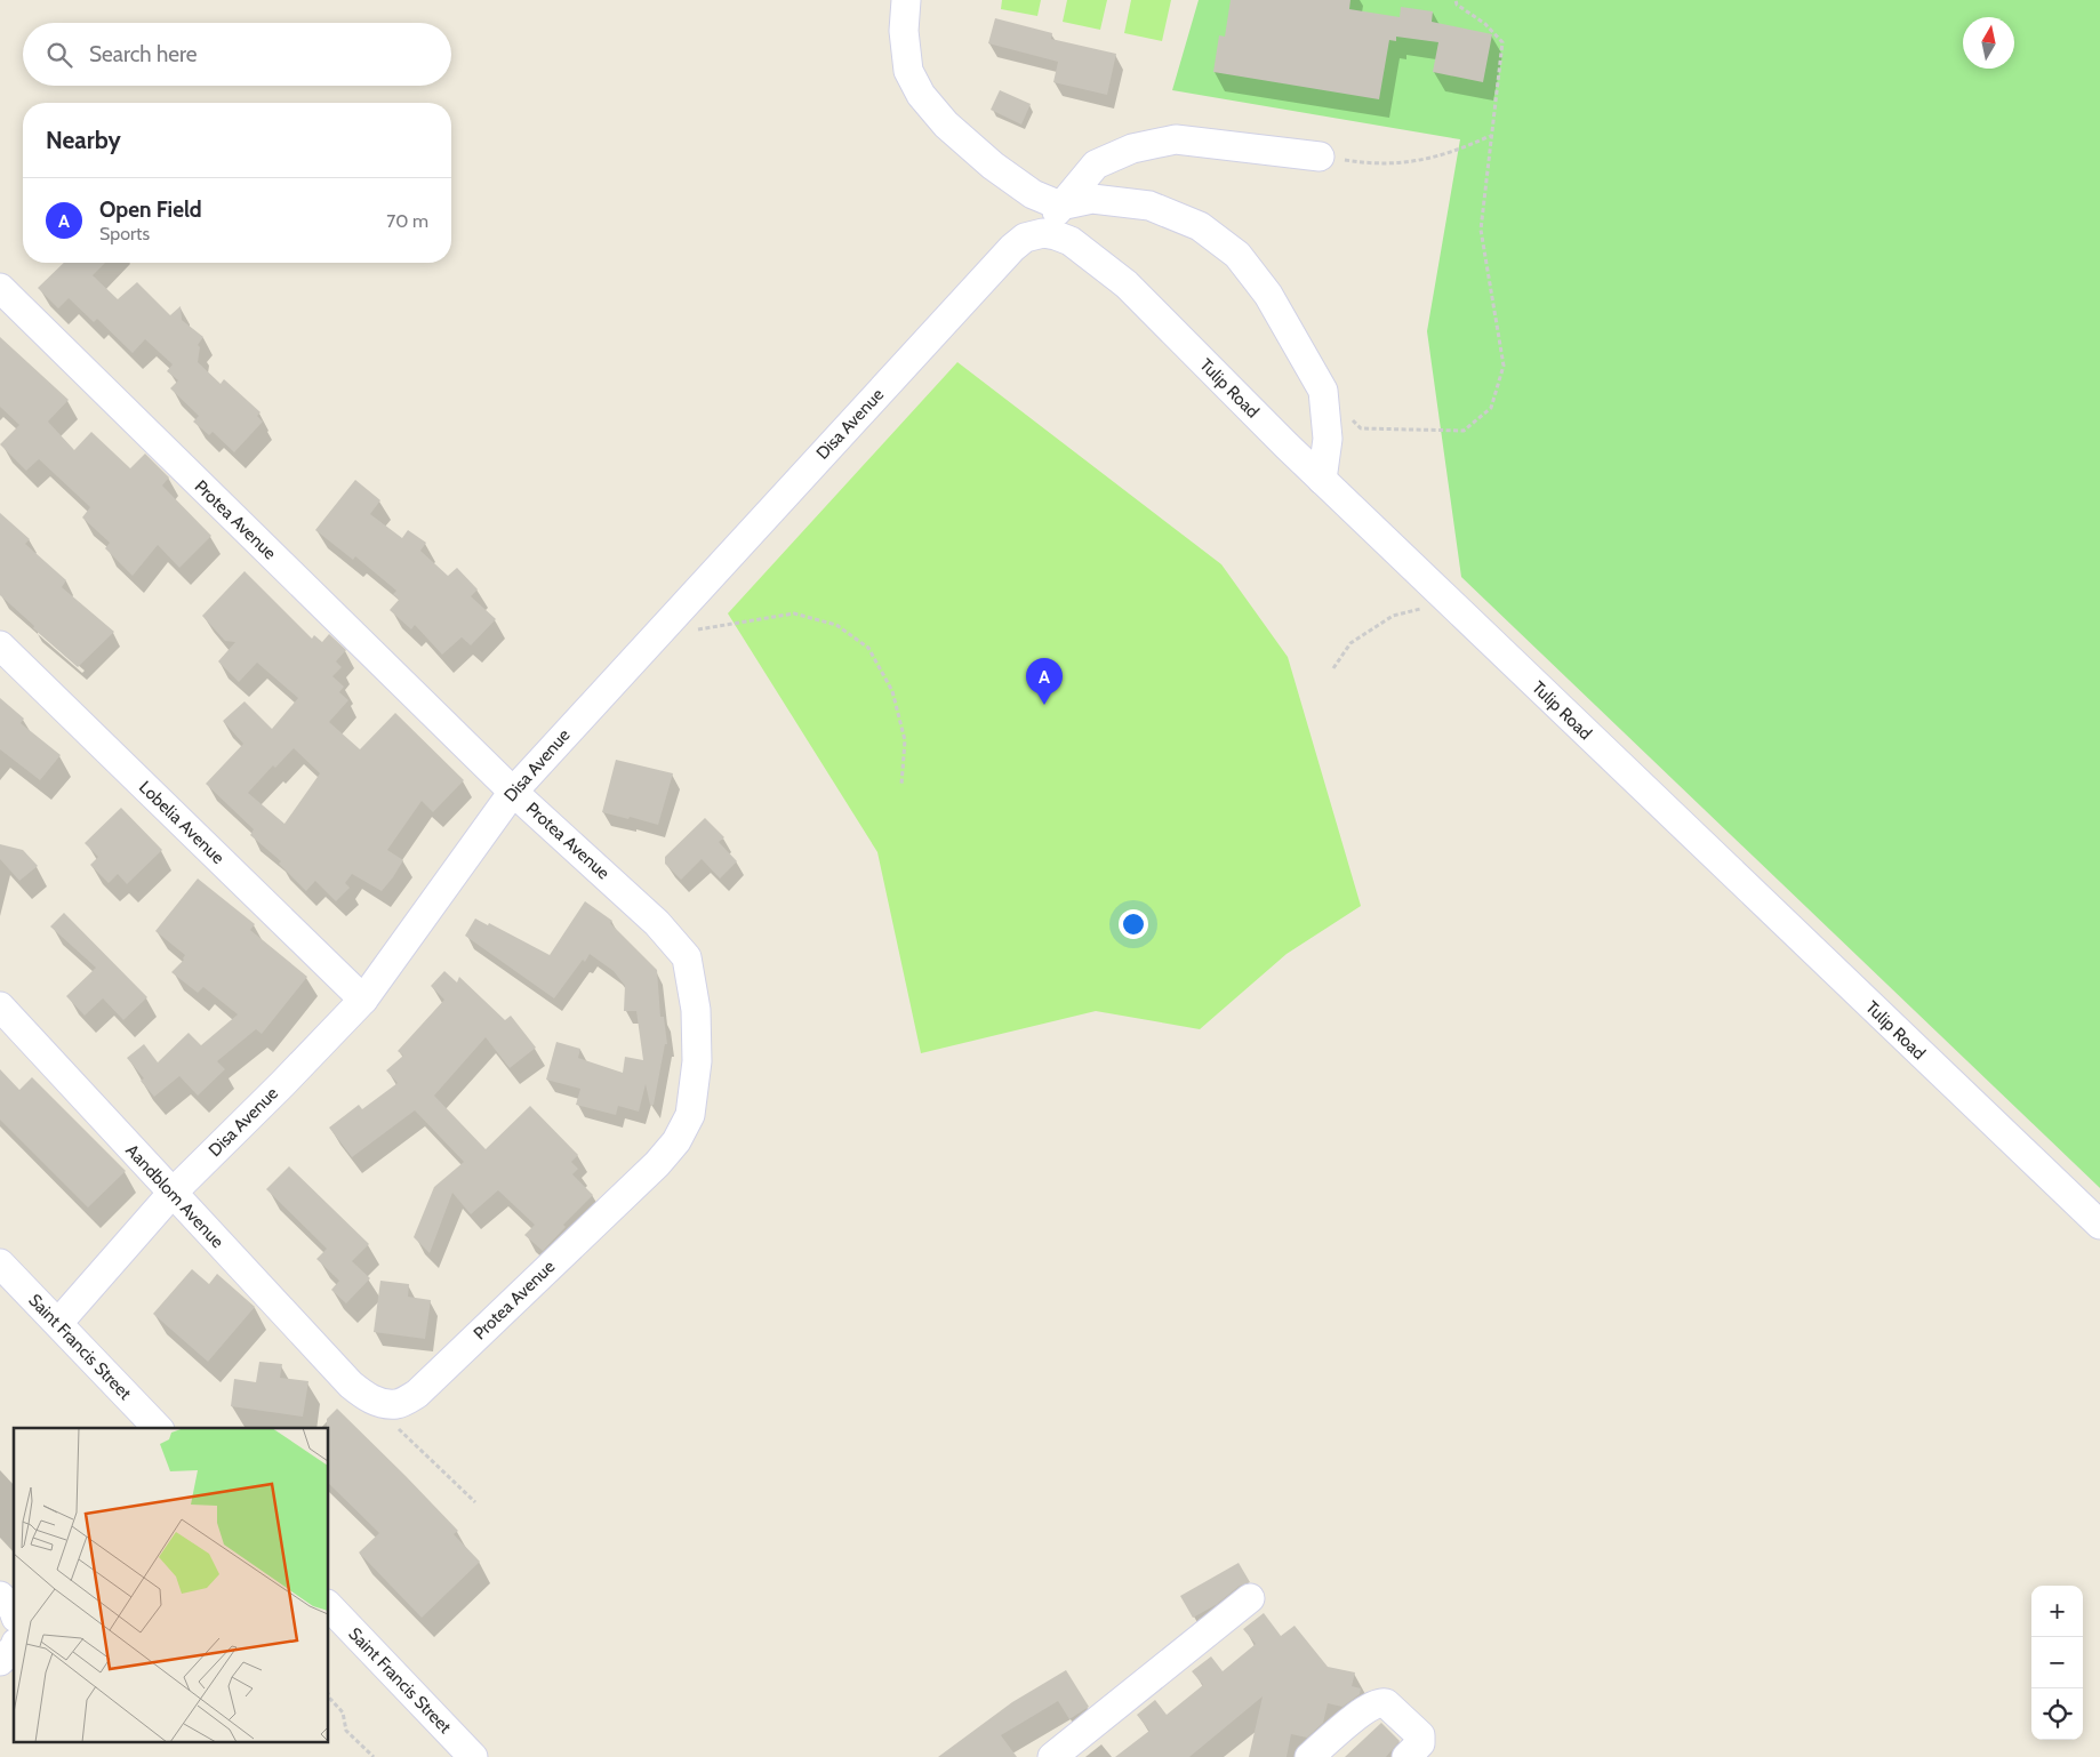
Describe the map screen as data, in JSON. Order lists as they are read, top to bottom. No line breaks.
{"streets":{"street":["Tulip Road","Disa Avenue","Protea Avenue","Lobelia Avenue","Aandblom Avenue","Saint Francis Street"]},"crossings":[["Tulip Road","Disa Avenue"],["Disa Avenue","Protea Avenue"],["Disa Avenue","Lobelia Avenue"],["Disa Avenue","Aandblom Avenue"],["Disa Avenue","Saint Francis Street"],["Protea Avenue","Aandblom Avenue"]],"north":"top","page":{"search":"Search here","heading":"Nearby","list":[{"mark":"A","name":"Open Field","note":"Sports","value":"70 m"}],"pins":"A","map_buttons":["+","−"]}}
